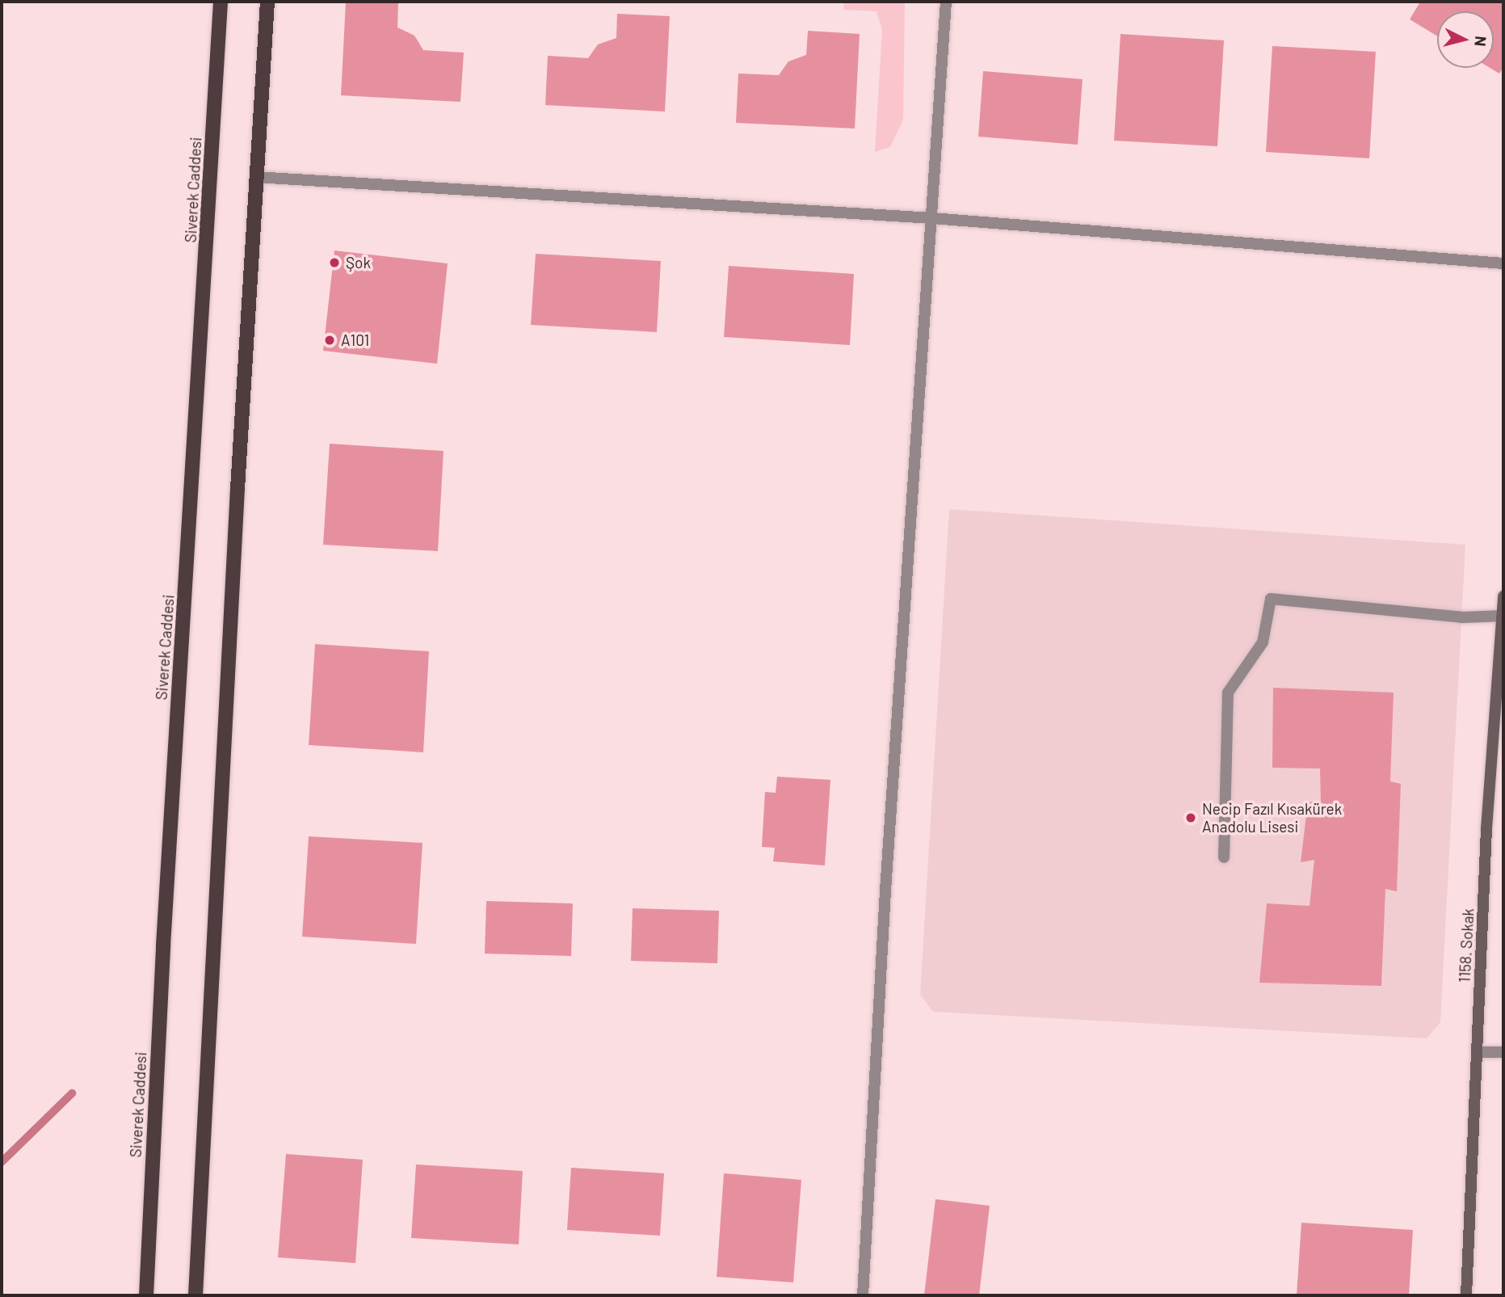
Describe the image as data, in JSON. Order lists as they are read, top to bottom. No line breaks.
{"streets":{"main road":["Siverek Caddesi"],"street":["1158. Sokak"]},"places":["Şok","A101","Necip Fazıl Kısakürek Anadolu Lisesi"],"north":"right"}
